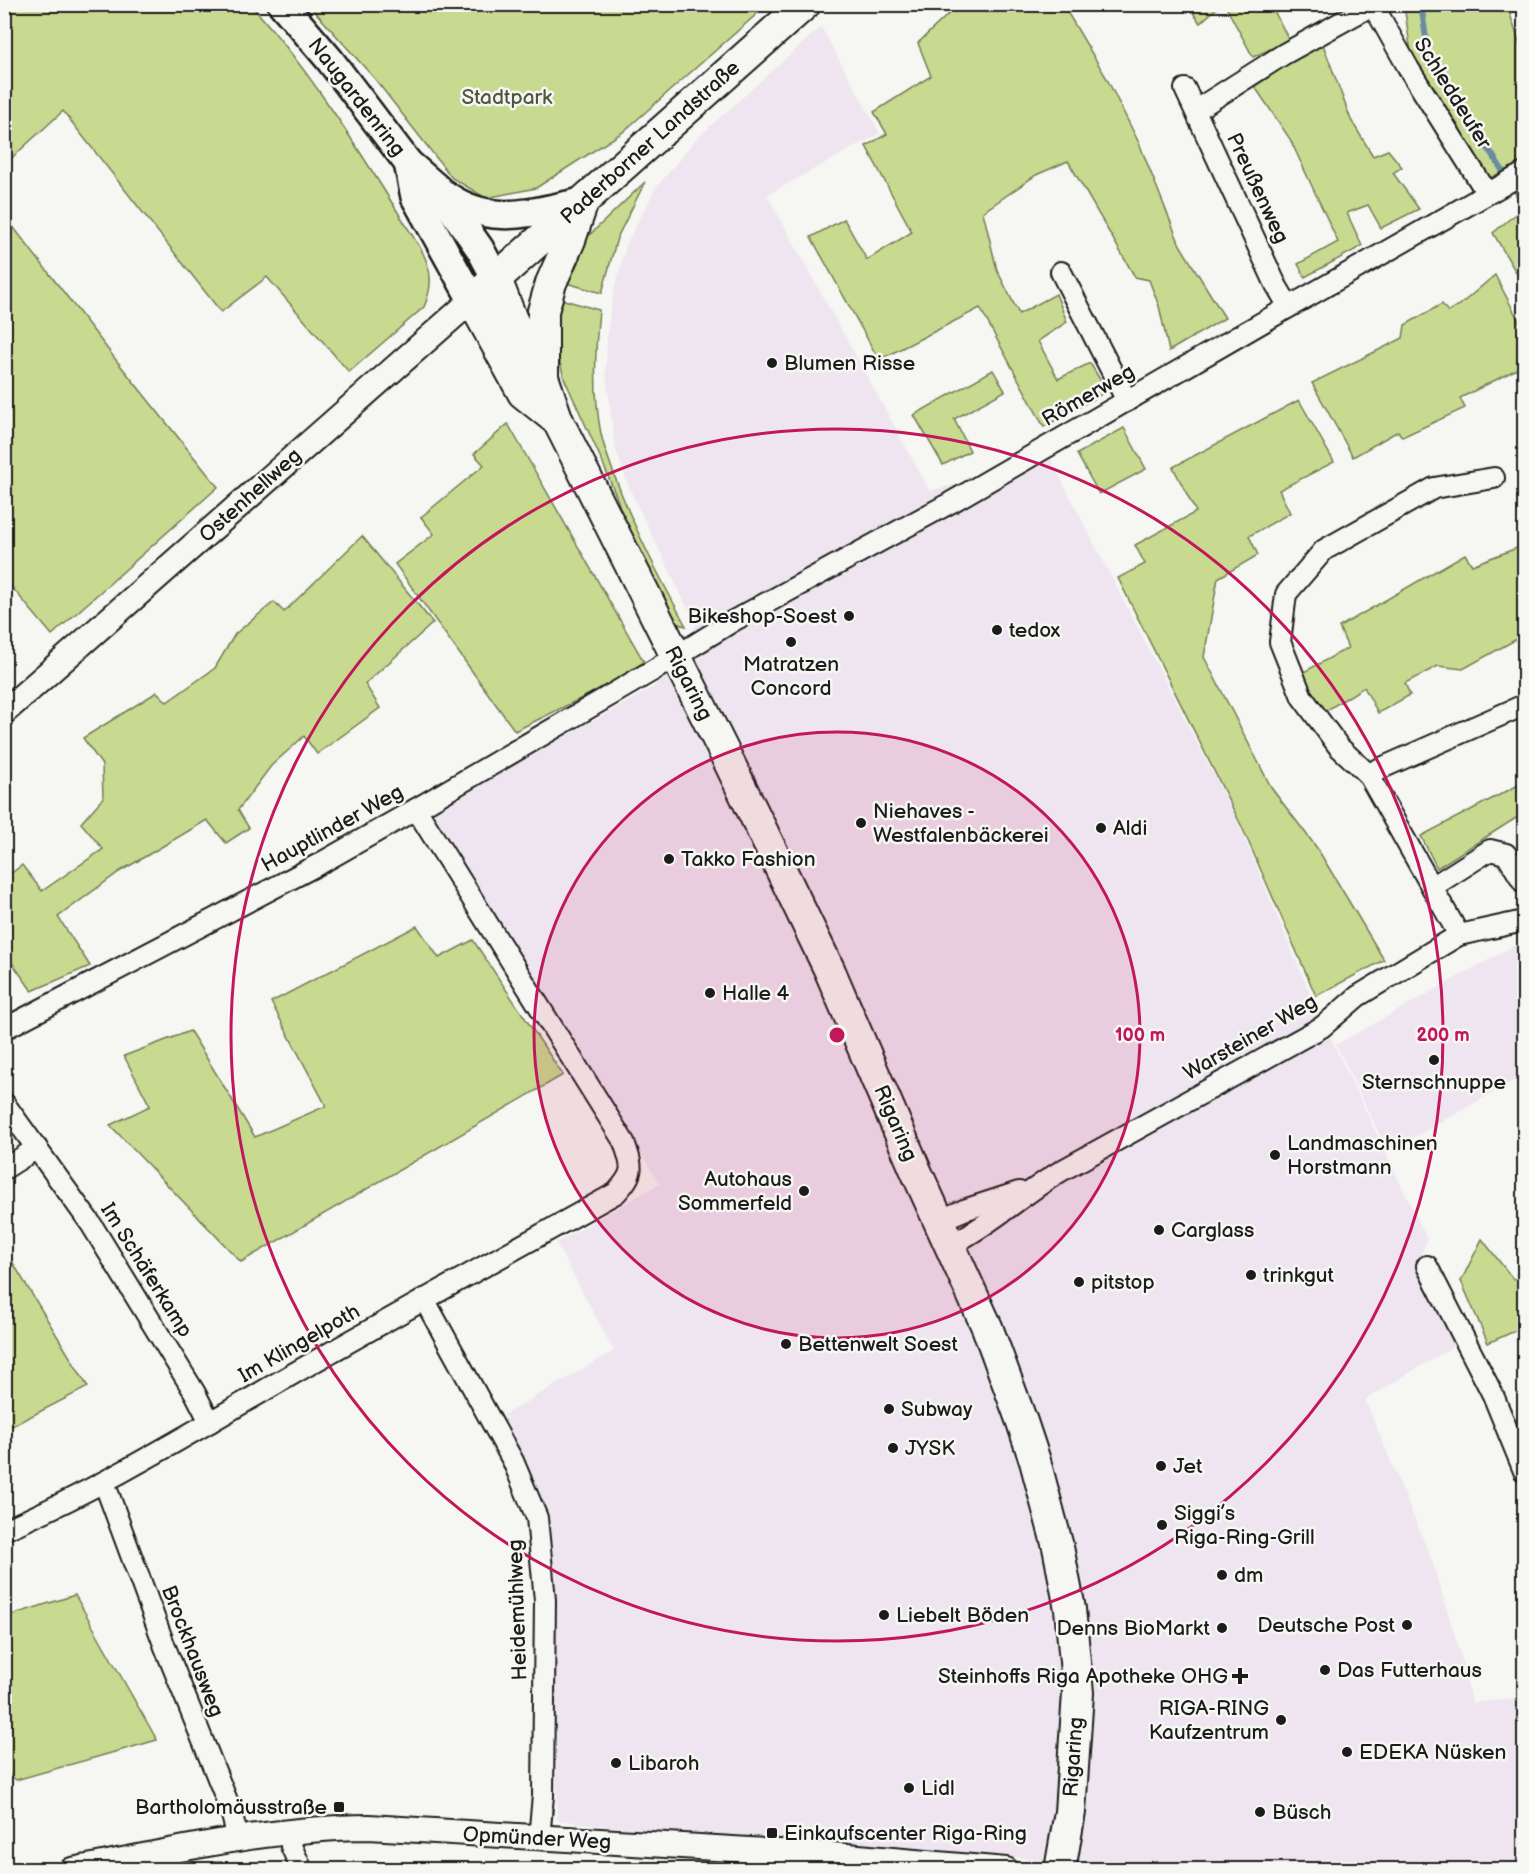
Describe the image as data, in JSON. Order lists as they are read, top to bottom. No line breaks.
{"streets":{"main road":["Naugardenring","Paderborner Landstraße","Ostenhellweg","Rigaring"],"street":["Schleddeufer","Preußenweg","Römerweg","Hauptlinder Weg","Warsteiner Weg","Im Schäferkamp","Im Klingelpoth","Heidemühlweg","Brockhausweg","Opmünder Weg"]},"crossings":[["Schleddeufer","Preußenweg"],["Schleddeufer","Römerweg"],["Naugardenring","Paderborner Landstraße"],["Naugardenring","Ostenhellweg"],["Naugardenring","Rigaring"],["Paderborner Landstraße","Ostenhellweg"],["Paderborner Landstraße","Rigaring"],["Preußenweg","Römerweg"],["Römerweg","Rigaring"],["Römerweg","Hauptlinder Weg"],["Ostenhellweg","Rigaring"],["Rigaring","Hauptlinder Weg"],["Rigaring","Warsteiner Weg"],["Hauptlinder Weg","Im Klingelpoth"],["Im Schäferkamp","Im Klingelpoth"],["Im Klingelpoth","Heidemühlweg"],["Im Klingelpoth","Brockhausweg"],["Heidemühlweg","Opmünder Weg"],["Brockhausweg","Opmünder Weg"]],"parks":["Stadtpark"],"places":{"other":["Blumen Risse","Bikeshop-Soest","tedox","Matratzen Concord","Niehaves - Westfalenbäckerei","Aldi","Takko Fashion","Halle 4","Sternschnuppe","Landmaschinen Horstmann","Autohaus Sommerfeld","Carglass","trinkgut","pitstop","Bettenwelt Soest","Subway","JYSK","Jet","Siggi’s Riga-Ring-Grill","dm","Liebelt Böden","Deutsche Post","Denns BioMarkt","Das Futterhaus","RIGA-RING Kaufzentrum","EDEKA Nüsken","Libaroh","Lidl","Büsch"],"health":["Steinhoffs Riga Apotheke OHG"],"transit":["Bartholomäusstraße","Einkaufscenter Riga-Ring"]},"rings":["100 m","200 m"]}
